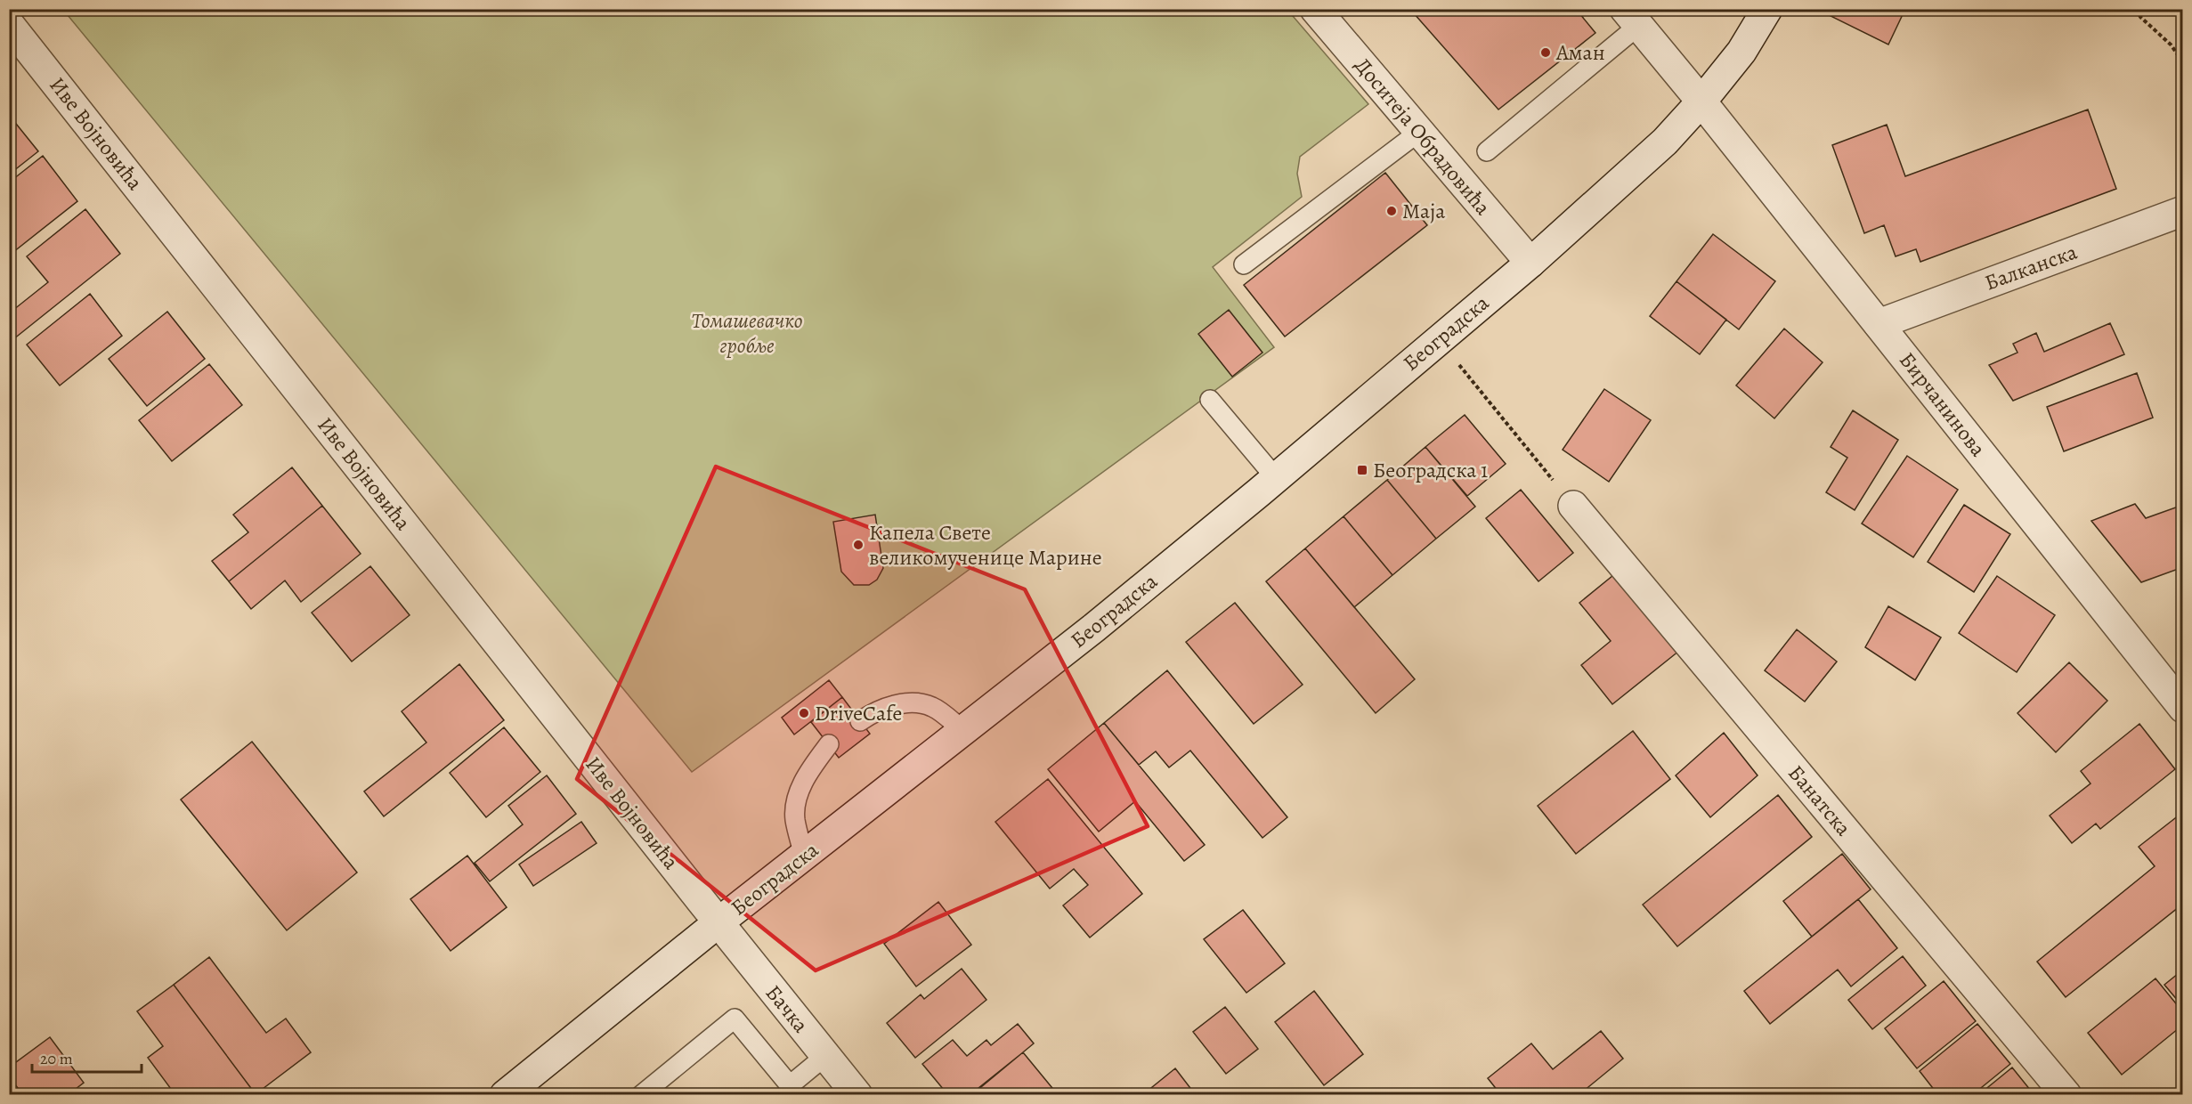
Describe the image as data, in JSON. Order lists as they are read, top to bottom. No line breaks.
{"streets":{"street":["Иве Војновића","Доситеја Обрадовића","Балканска","Београдска","Бирчанинова","Банатска","Бачка"]},"crossings":[["Иве Војновића","Београдска"],["Иве Војновића","Бачка"],["Доситеја Обрадовића","Београдска"],["Балканска","Бирчанинова"],["Београдска","Бирчанинова"],["Београдска","Бачка"]],"parks":["Томашевачко гробље"],"places":{"other":["Аман","Маја","Капела Свете великомученице Марине","DriveCafe"],"transit":["Београдска 1"]},"scale_bar":"20 m"}
